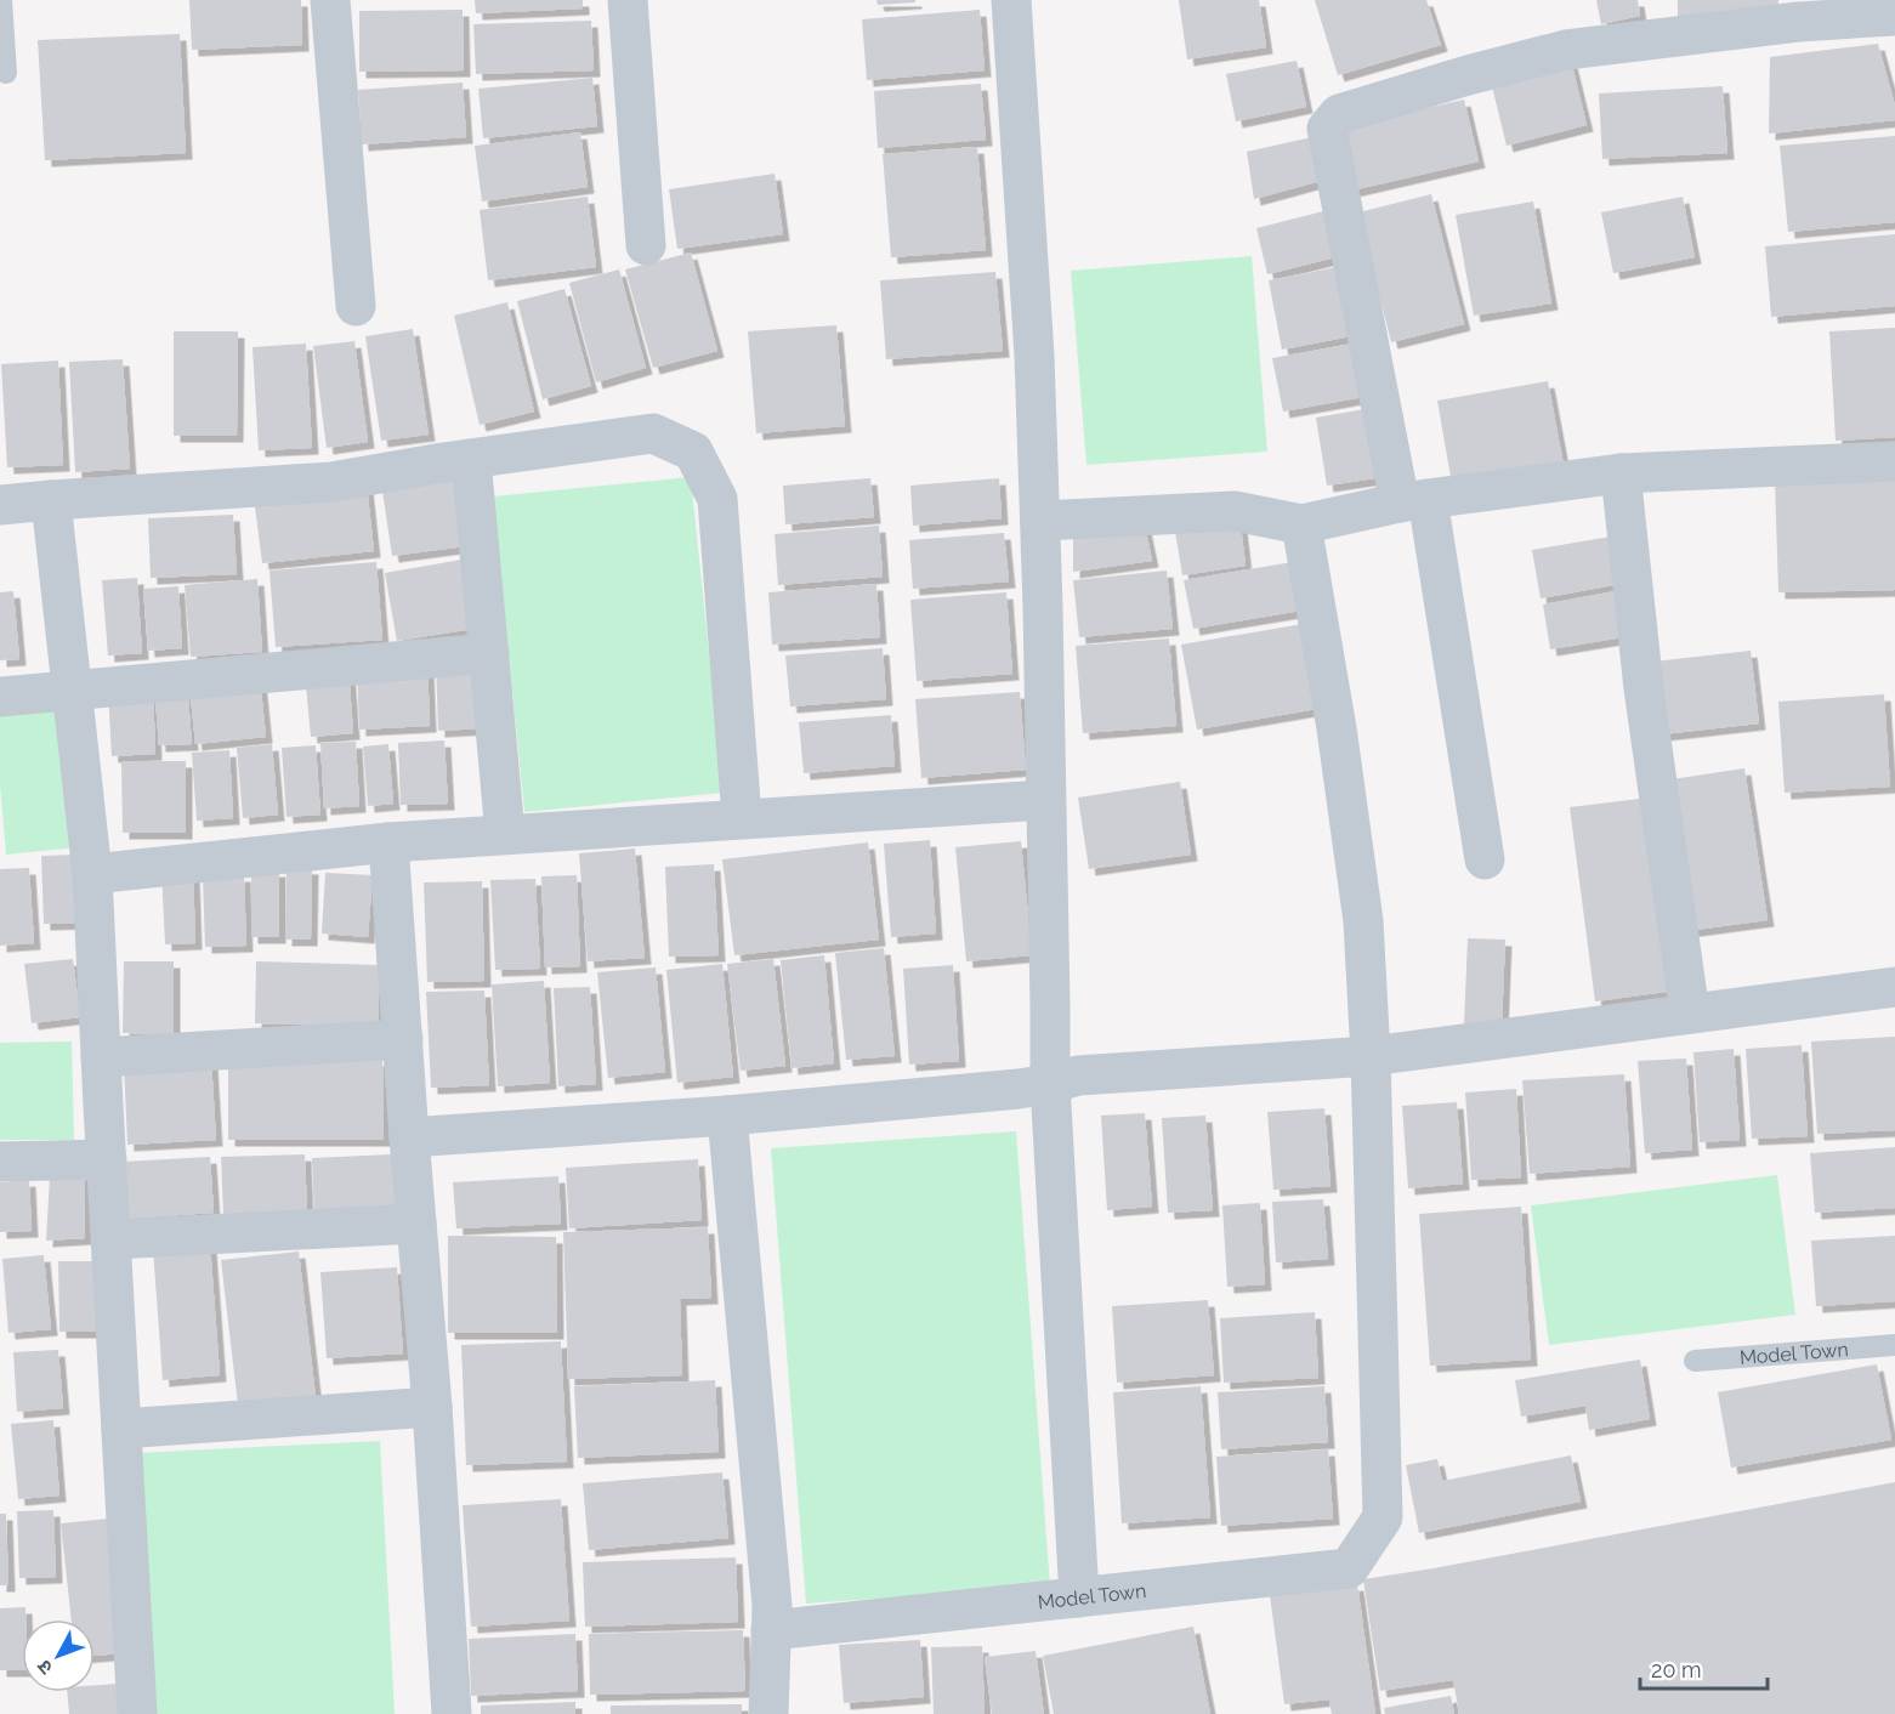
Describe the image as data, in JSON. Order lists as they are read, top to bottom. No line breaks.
{"streets":{"street":["Model Town"]},"scale_bar":"20 m","north":"bottom left"}
